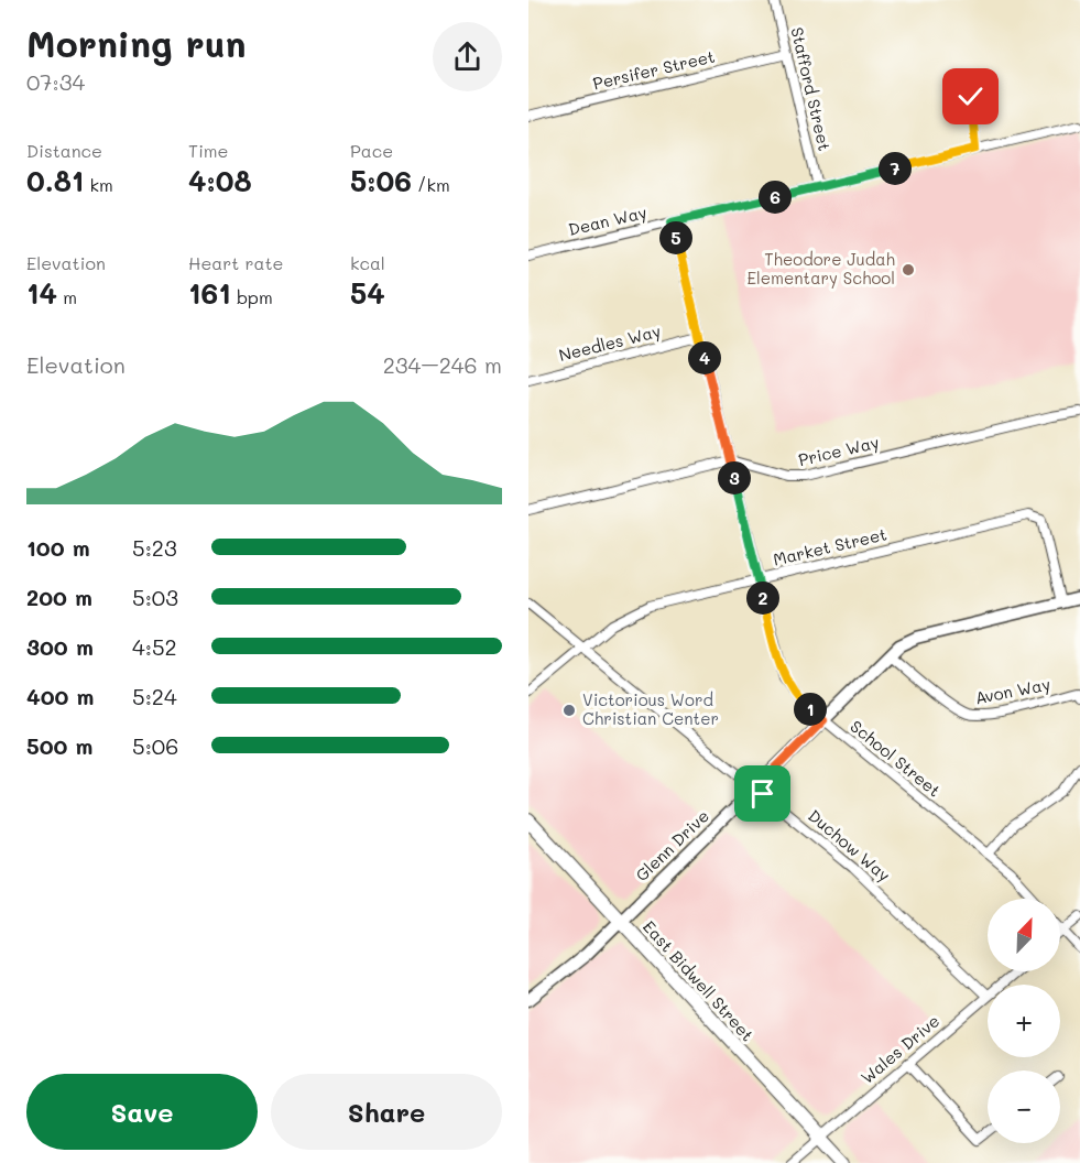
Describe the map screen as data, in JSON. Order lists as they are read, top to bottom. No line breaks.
{"streets":{"main road":["East Bidwell Street"],"street":["Persifer Street","Stafford Street","Dean Way","Needles Way","Price Way","Market Street","Avon Way","School Street","Glenn Drive","Duchow Way","Wales Drive"]},"crossings":[["Persifer Street","Stafford Street"],["Stafford Street","Dean Way"],["Dean Way","School Street"],["Needles Way","School Street"],["Price Way","School Street"],["Market Street","School Street"],["Market Street","Glenn Drive"],["Market Street","Duchow Way"],["Avon Way","Glenn Drive"],["School Street","Glenn Drive"],["Glenn Drive","Duchow Way"],["Glenn Drive","East Bidwell Street"],["Duchow Way","Wales Drive"],["East Bidwell Street","Wales Drive"]],"places":["Theodore Judah Elementary School","Victorious Word Christian Center"],"north":"top right","page":{"heading":["Morning run","07:34"],"stats":[["Distance","0.81 km"],["Time","4:08"],["Pace","5:06 /km"],["Elevation","14 m"],["Heart rate","161 bpm"],["kcal","54"]],"pins":["7","6","5","4","3","2","1"],"chart":["Elevation","234–246 m"],"list":[{"name":"100 m","note":"5:23"},{"name":"200 m","note":"5:03"},{"name":"300 m","note":"4:52"},{"name":"400 m","note":"5:24"},{"name":"500 m","note":"5:06"}],"map_buttons":["+","−"],"buttons":["Save","Share"]}}
